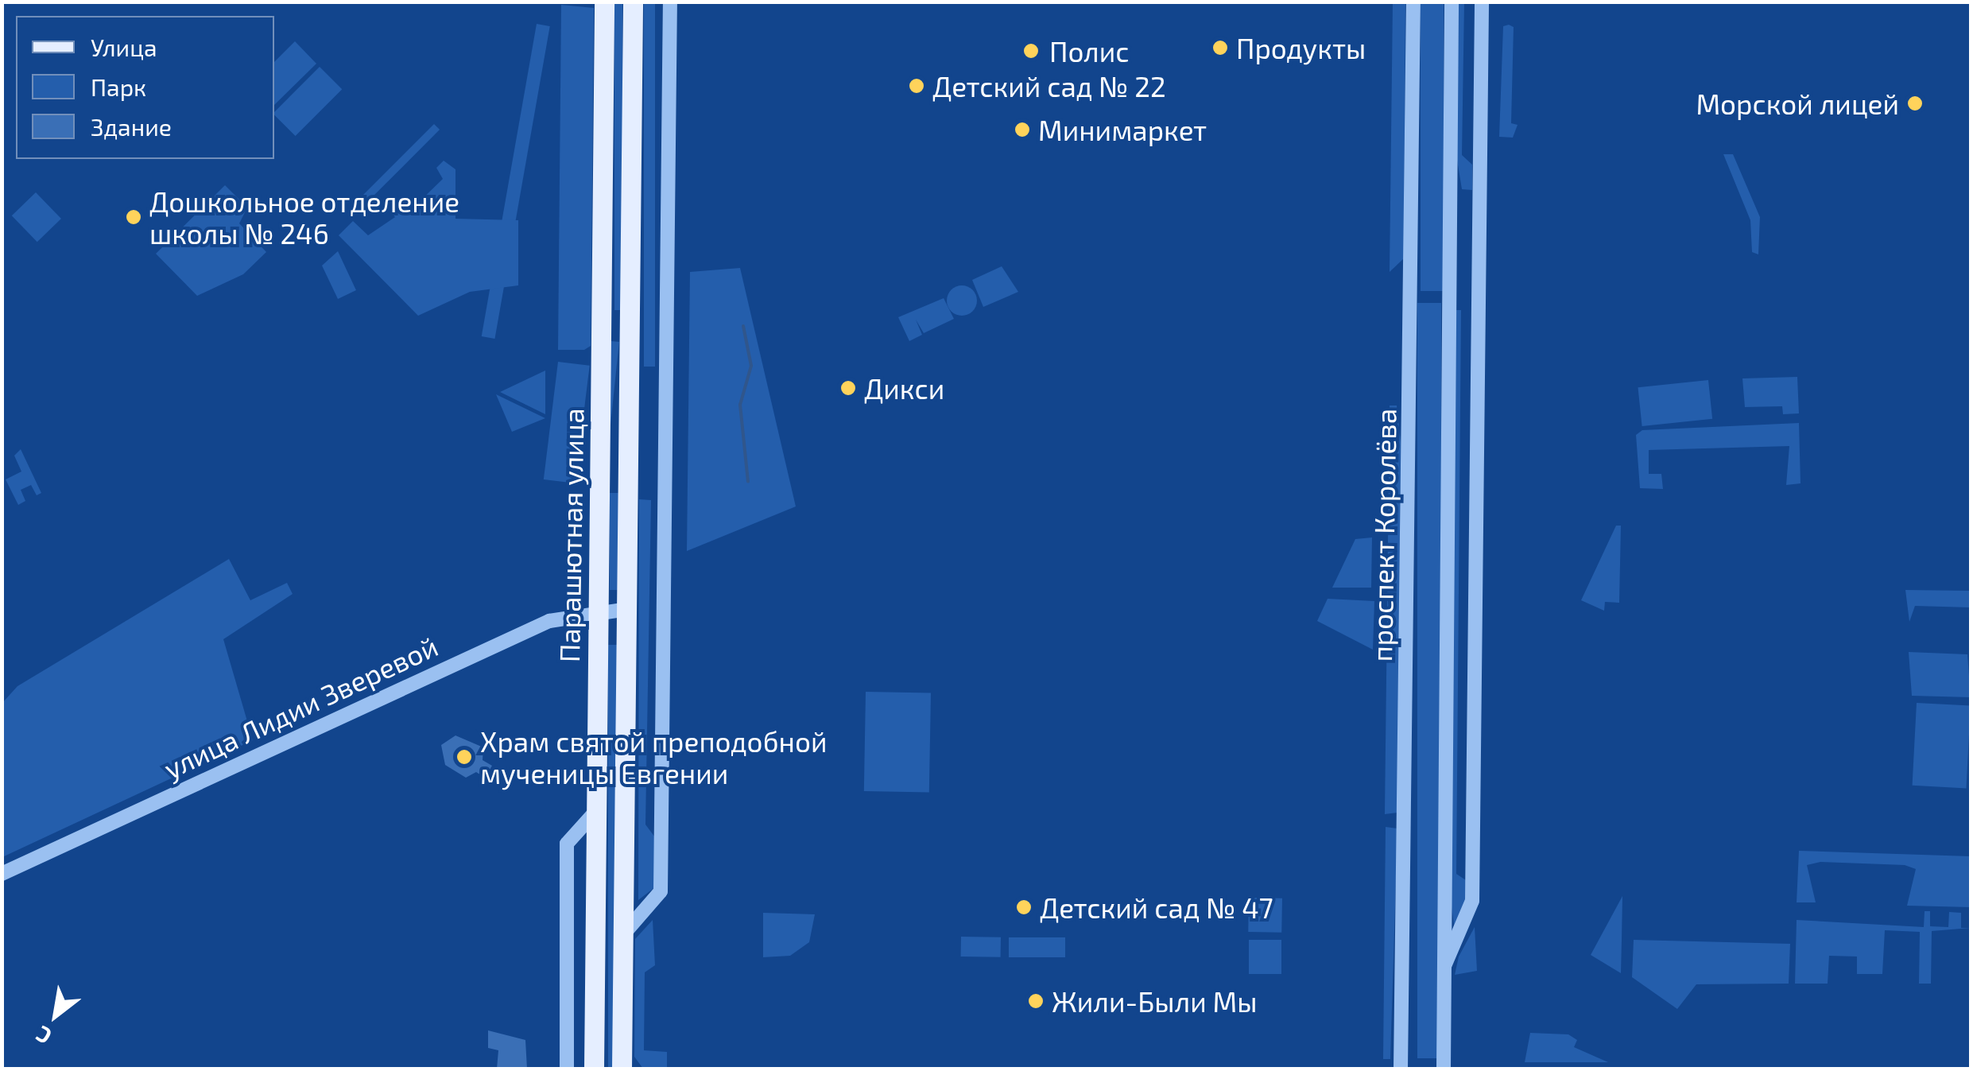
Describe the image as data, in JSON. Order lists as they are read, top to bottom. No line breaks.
{"streets":{"main road":["Парашютная улица"],"street":["проспект Королёва","улица Лидии Зверевой"]},"crossings":[["Парашютная улица","улица Лидии Зверевой"]],"places":["Продукты","Полис","Детский сад № 22","Морской лицей","Минимаркет","Дошкольное отделение школы № 246","Дикси","Храм святой преподобной мученицы Евгении","Детский сад № 47","Жили-Были Мы"],"legend":["Улица","Парк","Здание"],"north":"bottom left"}
